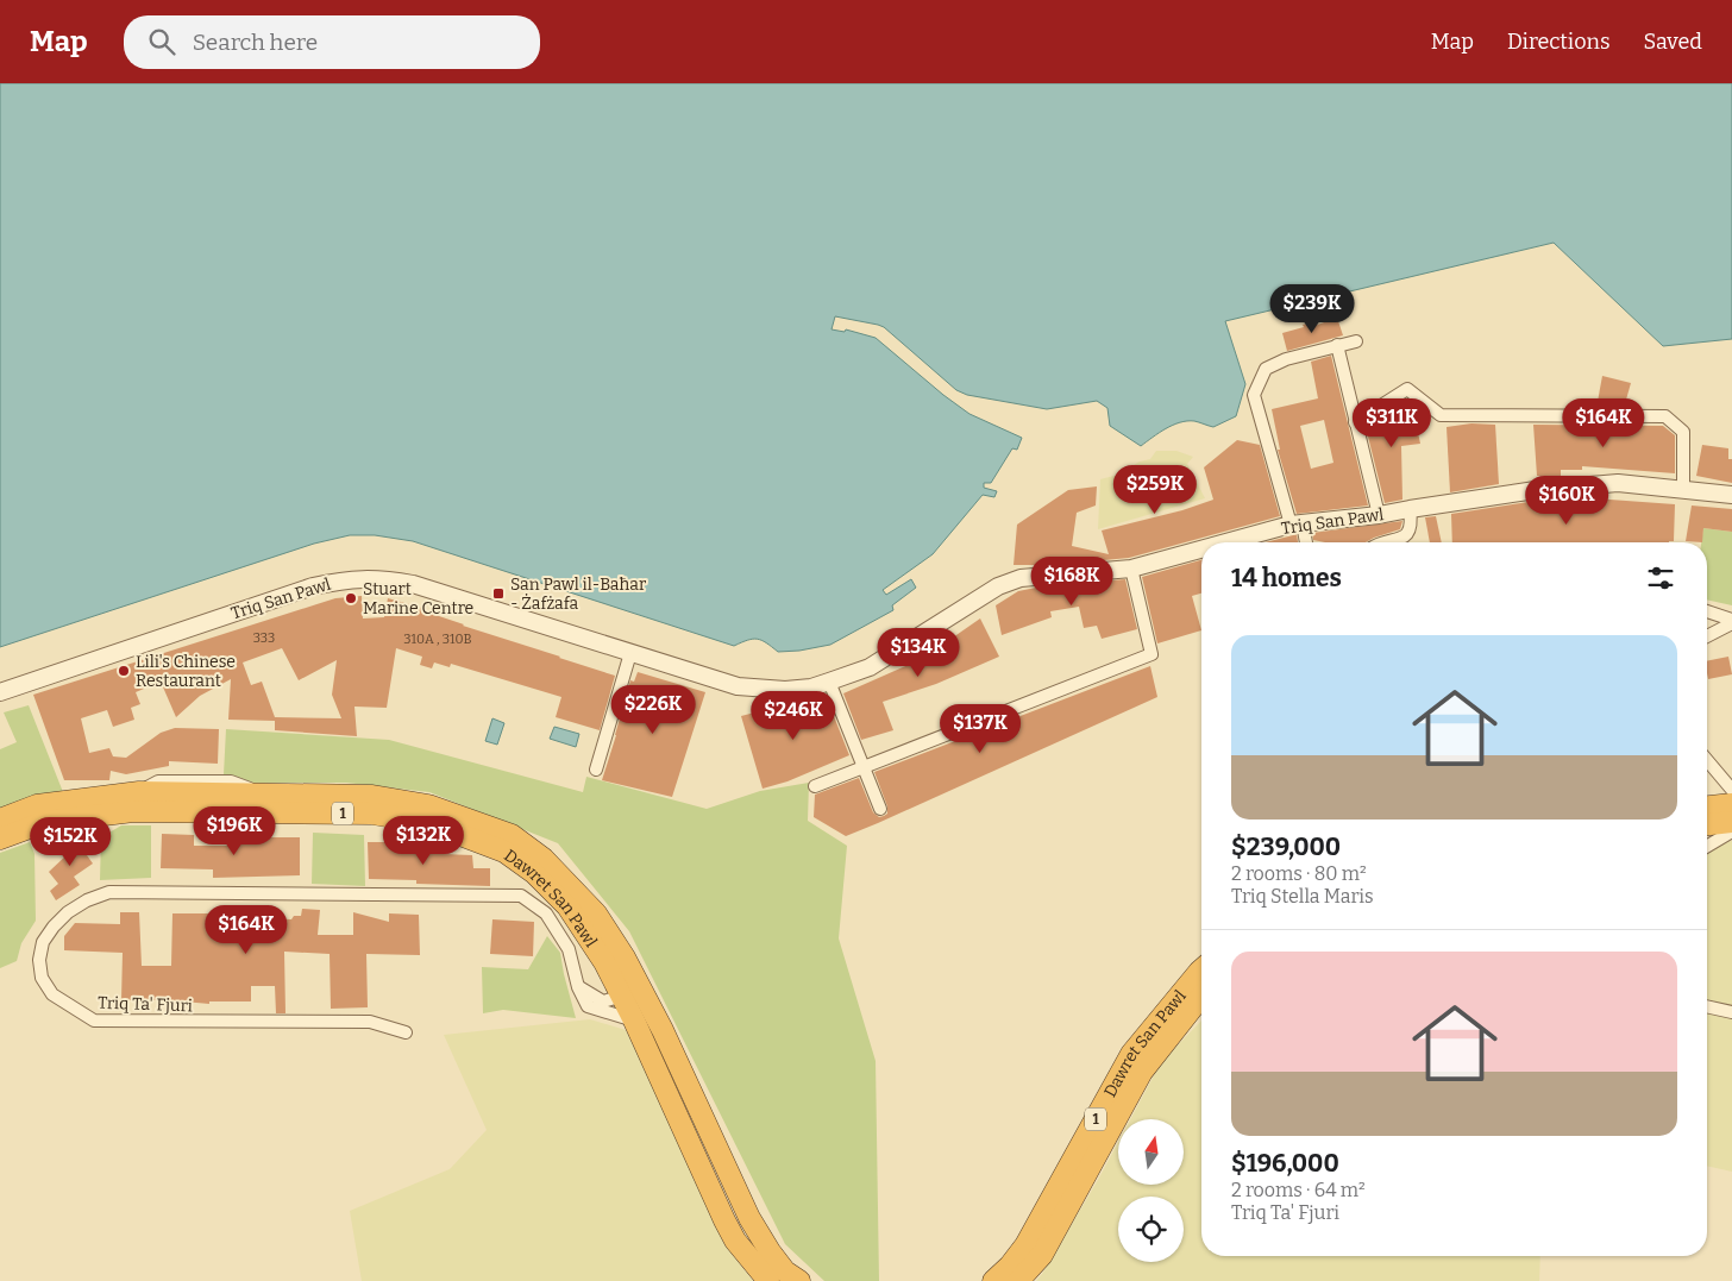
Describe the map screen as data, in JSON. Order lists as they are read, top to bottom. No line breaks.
{"streets":{"highway":["1","Dawret San Pawl"],"street":["Triq San Pawl","Triq Ta' Fjuri"]},"crossings":[["Dawret San Pawl","Triq Ta' Fjuri"]],"places":{"transit":["San Pawl il-Baħar - Żafżafa"],"other":["Stuart Marine Centre","Lili's Chinese Restaurant"]},"house_numbers":["333","310A , 310B"],"north":"top","page":{"header":"Map","search":"Search here","nav":["Map","Directions","Saved"],"price":["$239K","$311K","$164K","$259K","$160K","$168K","$134K","$226K","$246K","$137K","$196K","$132K","$152K","$164K"],"heading":"14 homes","list":[{"name":"$239,000","note":"2 rooms · 80 m² · Triq Stella Maris"},{"name":"$196,000","note":"2 rooms · 64 m² · Triq Ta' Fjuri"}]}}
